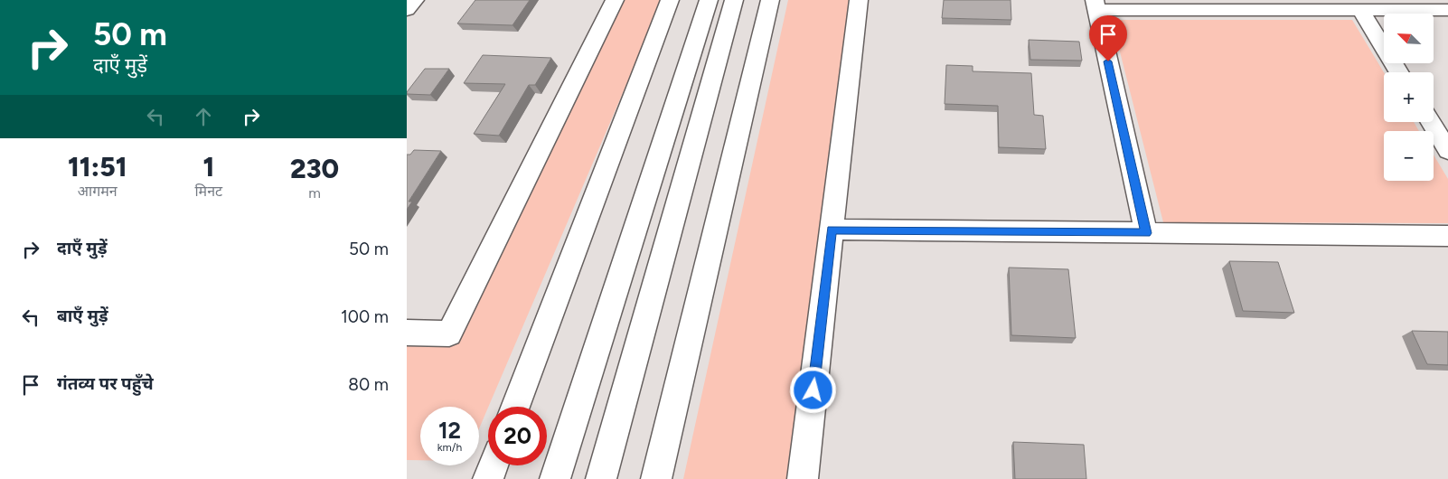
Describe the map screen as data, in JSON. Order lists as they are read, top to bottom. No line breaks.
{"north":"top left","page":{"turn":["50 m","दाएँ मुड़ें"],"map_buttons":["+","−"],"eta":["11:51","आगमन","1","मिनट","230","m"],"list":[{"name":"दाएँ मुड़ें","value":"50 m"},{"name":"बाएँ मुड़ें","value":"100 m"},{"name":"गंतव्य पर पहुँचे","value":"80 m"}],"speed":"12 km/h","limit":"20"}}
